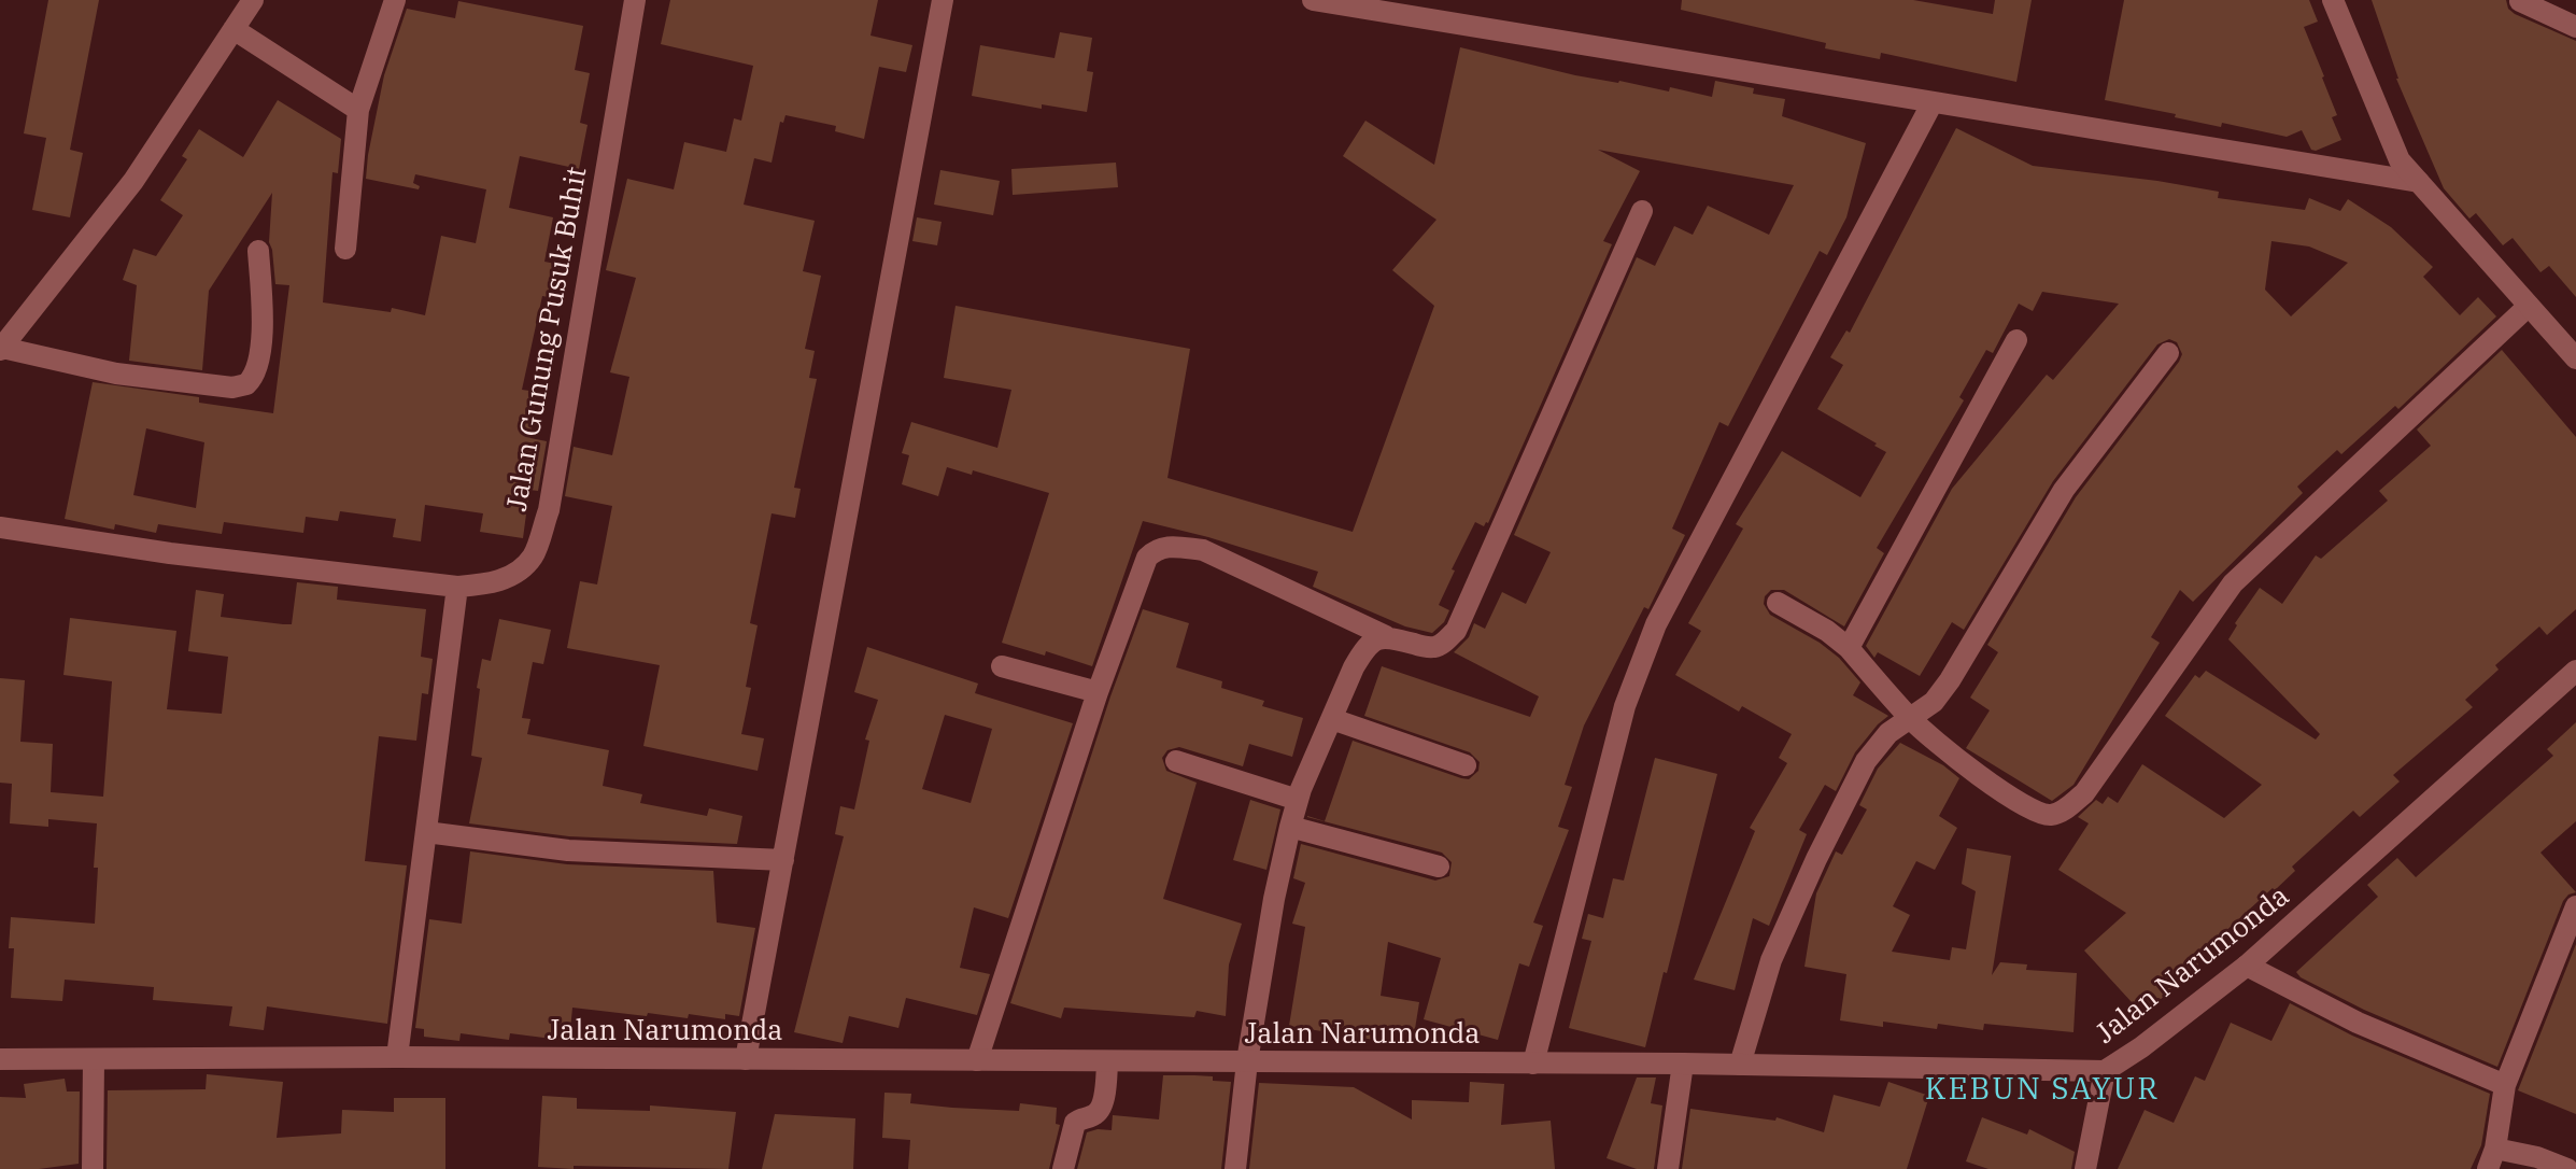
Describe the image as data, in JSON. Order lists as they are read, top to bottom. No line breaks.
{"streets":{"street":["Jalan Gunung Pusuk Buhit","Jalan Narumonda"]},"districts":["KEBUN SAYUR"]}
